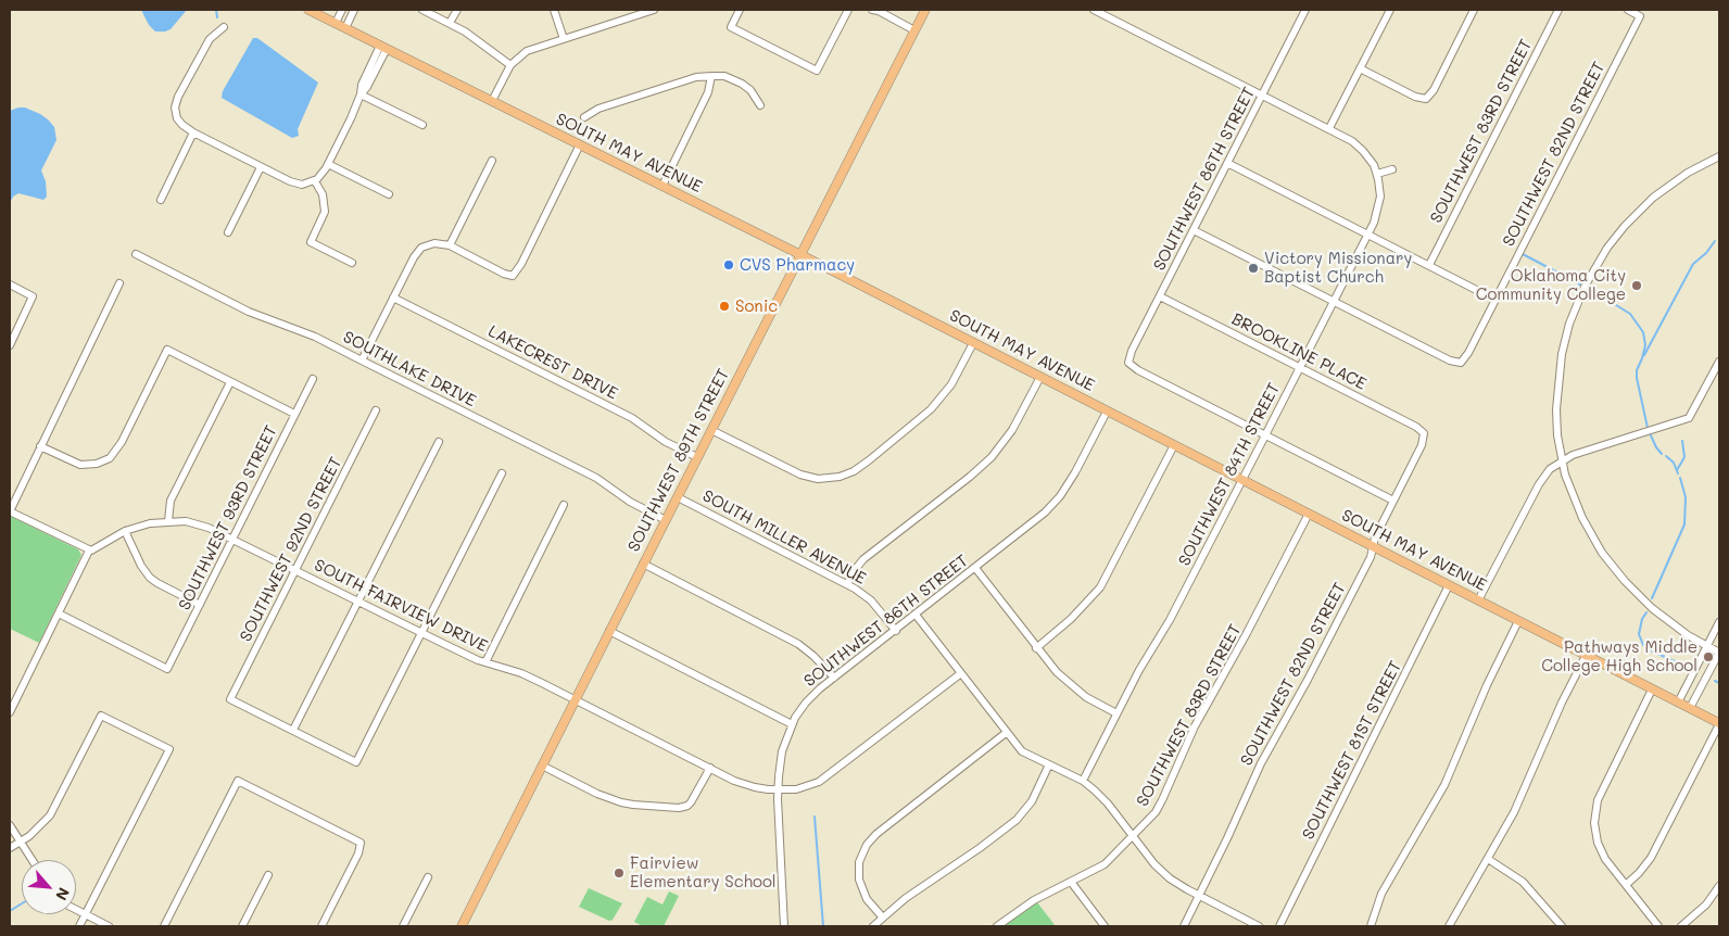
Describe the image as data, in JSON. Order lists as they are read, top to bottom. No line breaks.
{"streets":{"main road":["SOUTH MAY AVENUE","SOUTHWEST 89TH STREET"],"street":["SOUTHWEST 83RD STREET","SOUTHWEST 82ND STREET","SOUTHWEST 86TH STREET","BROOKLINE PLACE","LAKECREST DRIVE","SOUTHLAKE DRIVE","SOUTHWEST 84TH STREET","SOUTHWEST 93RD STREET","SOUTH MILLER AVENUE","SOUTHWEST 92ND STREET","SOUTH FAIRVIEW DRIVE","SOUTHWEST 81ST STREET"]},"crossings":[["SOUTHWEST 83RD STREET","SOUTH MAY AVENUE"],["SOUTH MAY AVENUE","SOUTHWEST 82ND STREET"],["SOUTH MAY AVENUE","SOUTHWEST 86TH STREET"],["SOUTH MAY AVENUE","SOUTHWEST 89TH STREET"],["SOUTH MAY AVENUE","SOUTHWEST 84TH STREET"],["SOUTH MAY AVENUE","SOUTHWEST 81ST STREET"],["SOUTHWEST 82ND STREET","BROOKLINE PLACE"],["SOUTHWEST 82ND STREET","SOUTHWEST 84TH STREET"],["SOUTHWEST 86TH STREET","BROOKLINE PLACE"],["SOUTHWEST 86TH STREET","SOUTHWEST 84TH STREET"],["SOUTHWEST 86TH STREET","SOUTH MILLER AVENUE"],["SOUTHWEST 86TH STREET","SOUTH FAIRVIEW DRIVE"],["BROOKLINE PLACE","SOUTHWEST 84TH STREET"],["LAKECREST DRIVE","SOUTHWEST 89TH STREET"],["SOUTHLAKE DRIVE","SOUTHWEST 89TH STREET"],["SOUTHWEST 89TH STREET","SOUTH MILLER AVENUE"],["SOUTHWEST 89TH STREET","SOUTH FAIRVIEW DRIVE"],["SOUTHWEST 93RD STREET","SOUTH FAIRVIEW DRIVE"],["SOUTHWEST 92ND STREET","SOUTH FAIRVIEW DRIVE"]],"places":["CVS Pharmacy","Victory Missionary Baptist Church","Oklahoma City Community College","Sonic","Pathways Middle College High School","Fairview Elementary School"],"north":"bottom right"}
